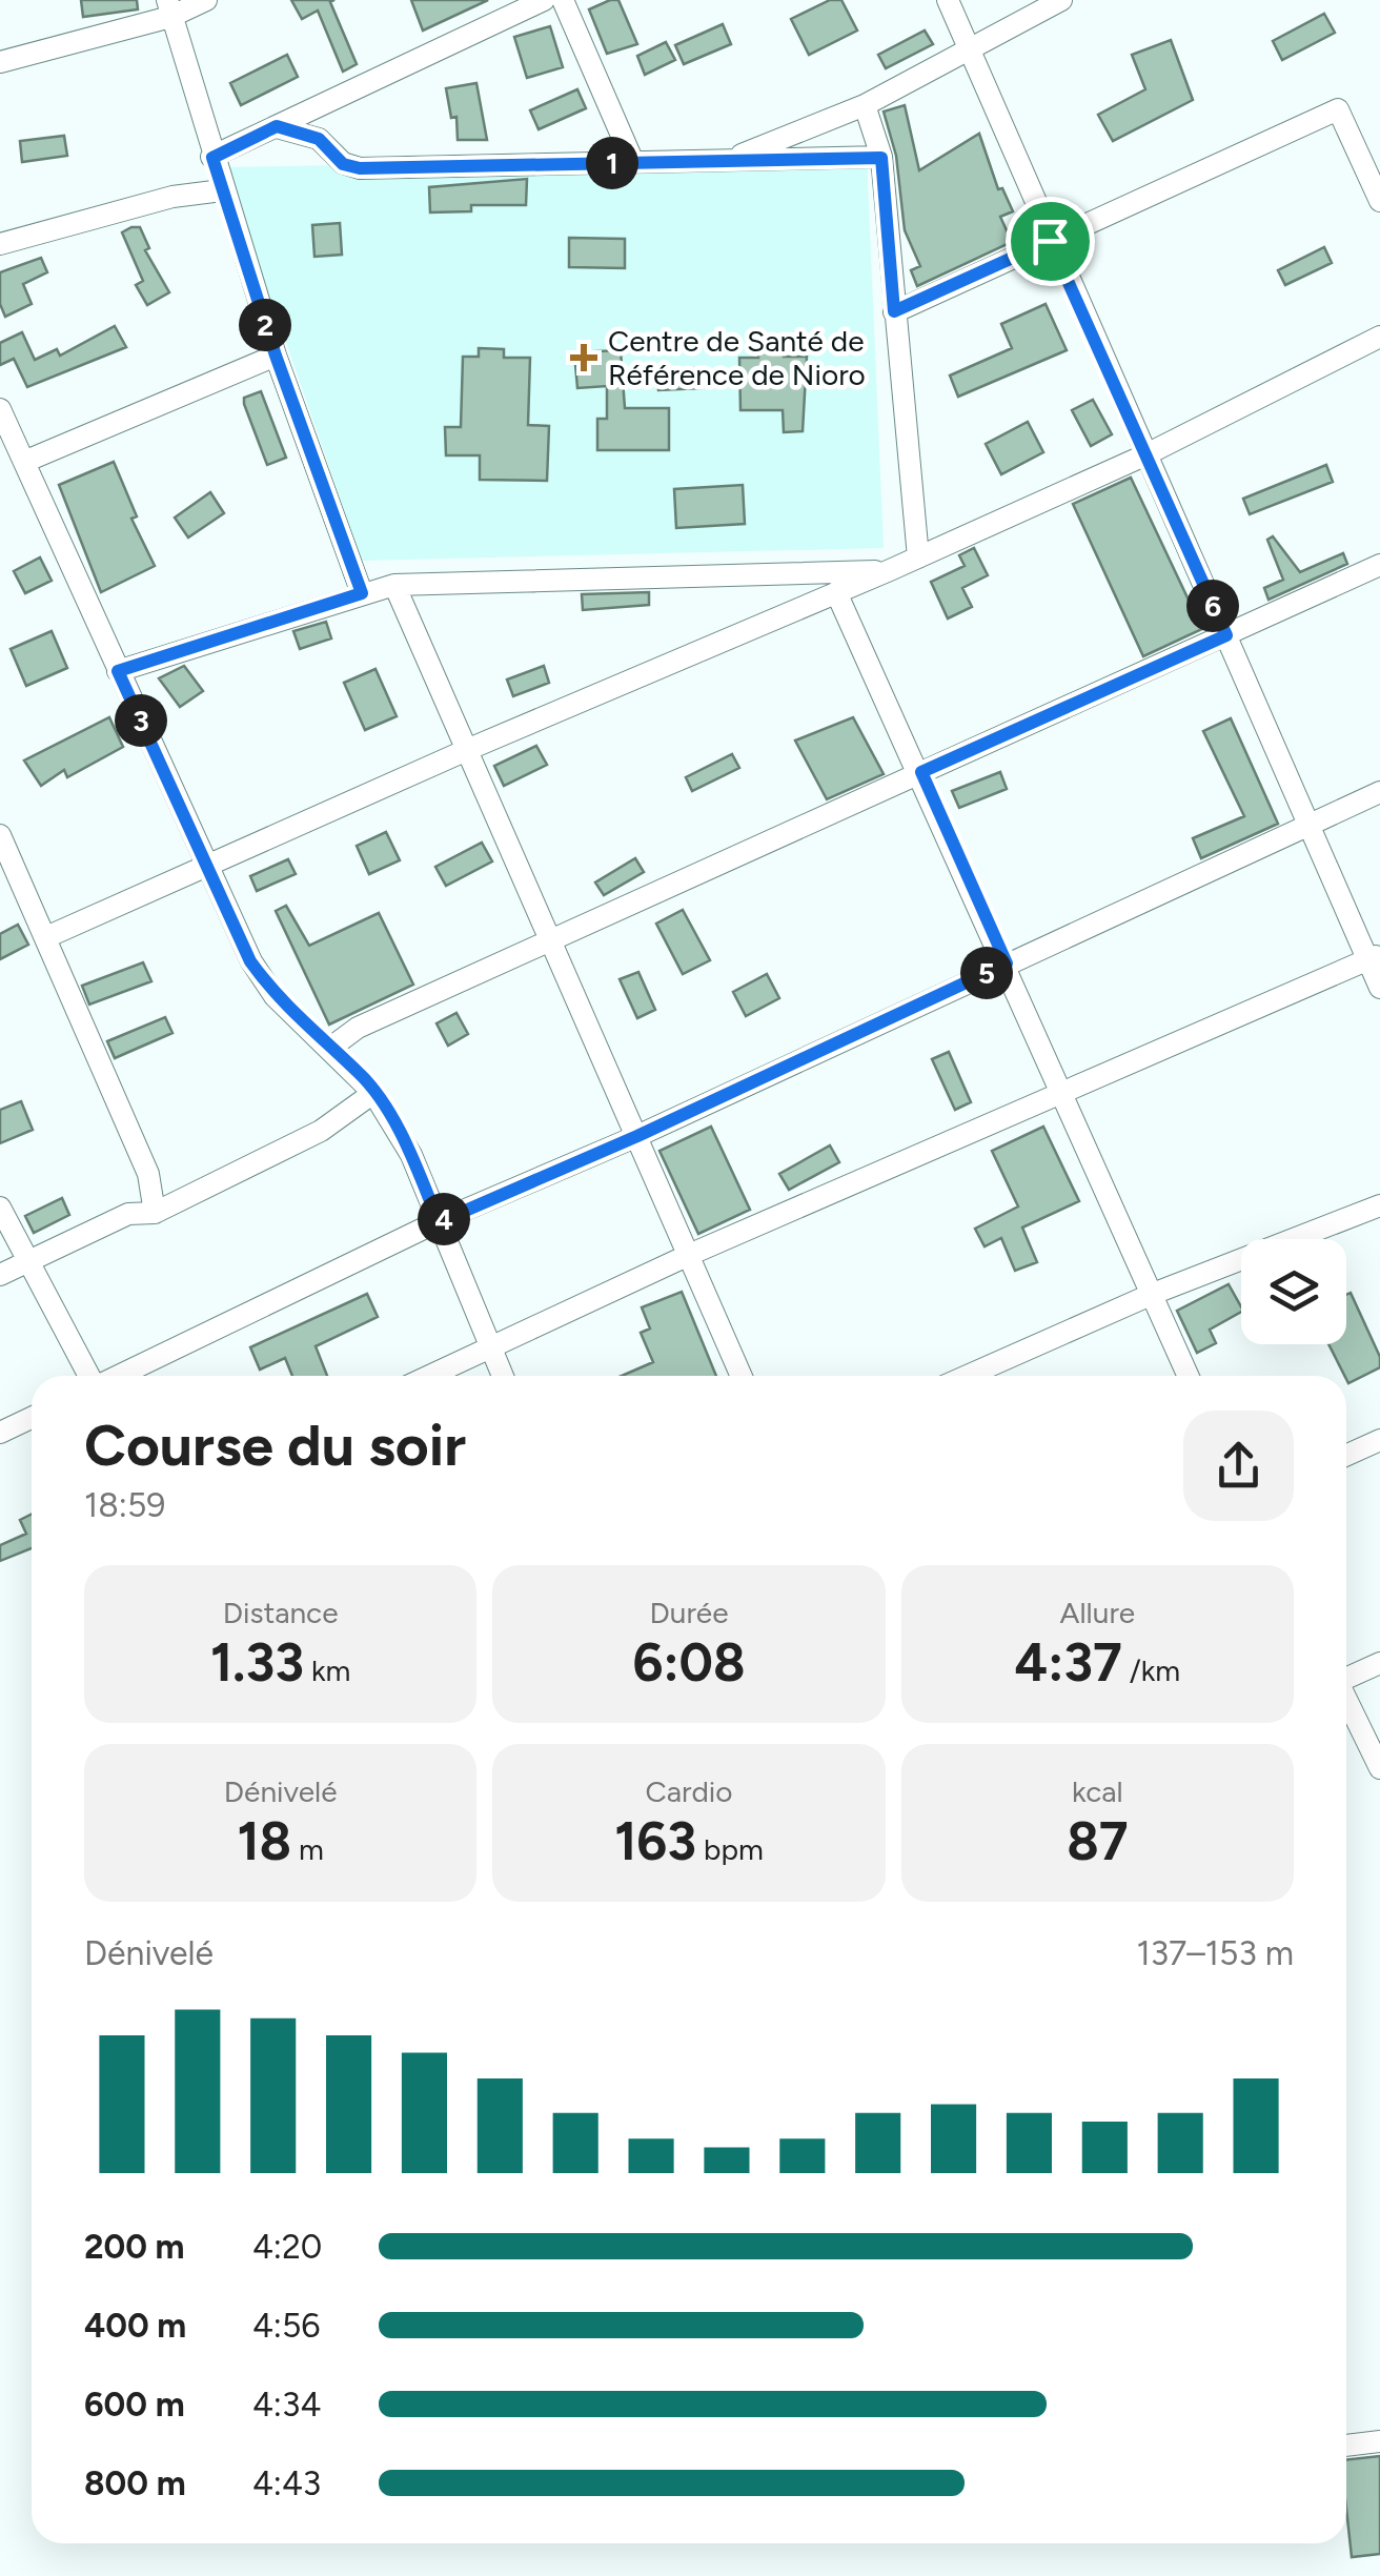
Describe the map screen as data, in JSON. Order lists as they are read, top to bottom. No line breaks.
{"places":{"health":["Centre de Santé de Référence de Nioro"]},"page":{"pins":["1","2","6","3","5","4"],"heading":["Course du soir","18:59"],"stats":[["Distance","1.33 km"],["Durée","6:08"],["Allure","4:37 /km"],["Dénivelé","18 m"],["Cardio","163 bpm"],["kcal","87"]],"chart":["Dénivelé","137–153 m"],"list":[{"name":"200 m","note":"4:20"},{"name":"400 m","note":"4:56"},{"name":"600 m","note":"4:34"},{"name":"800 m","note":"4:43"}]}}
